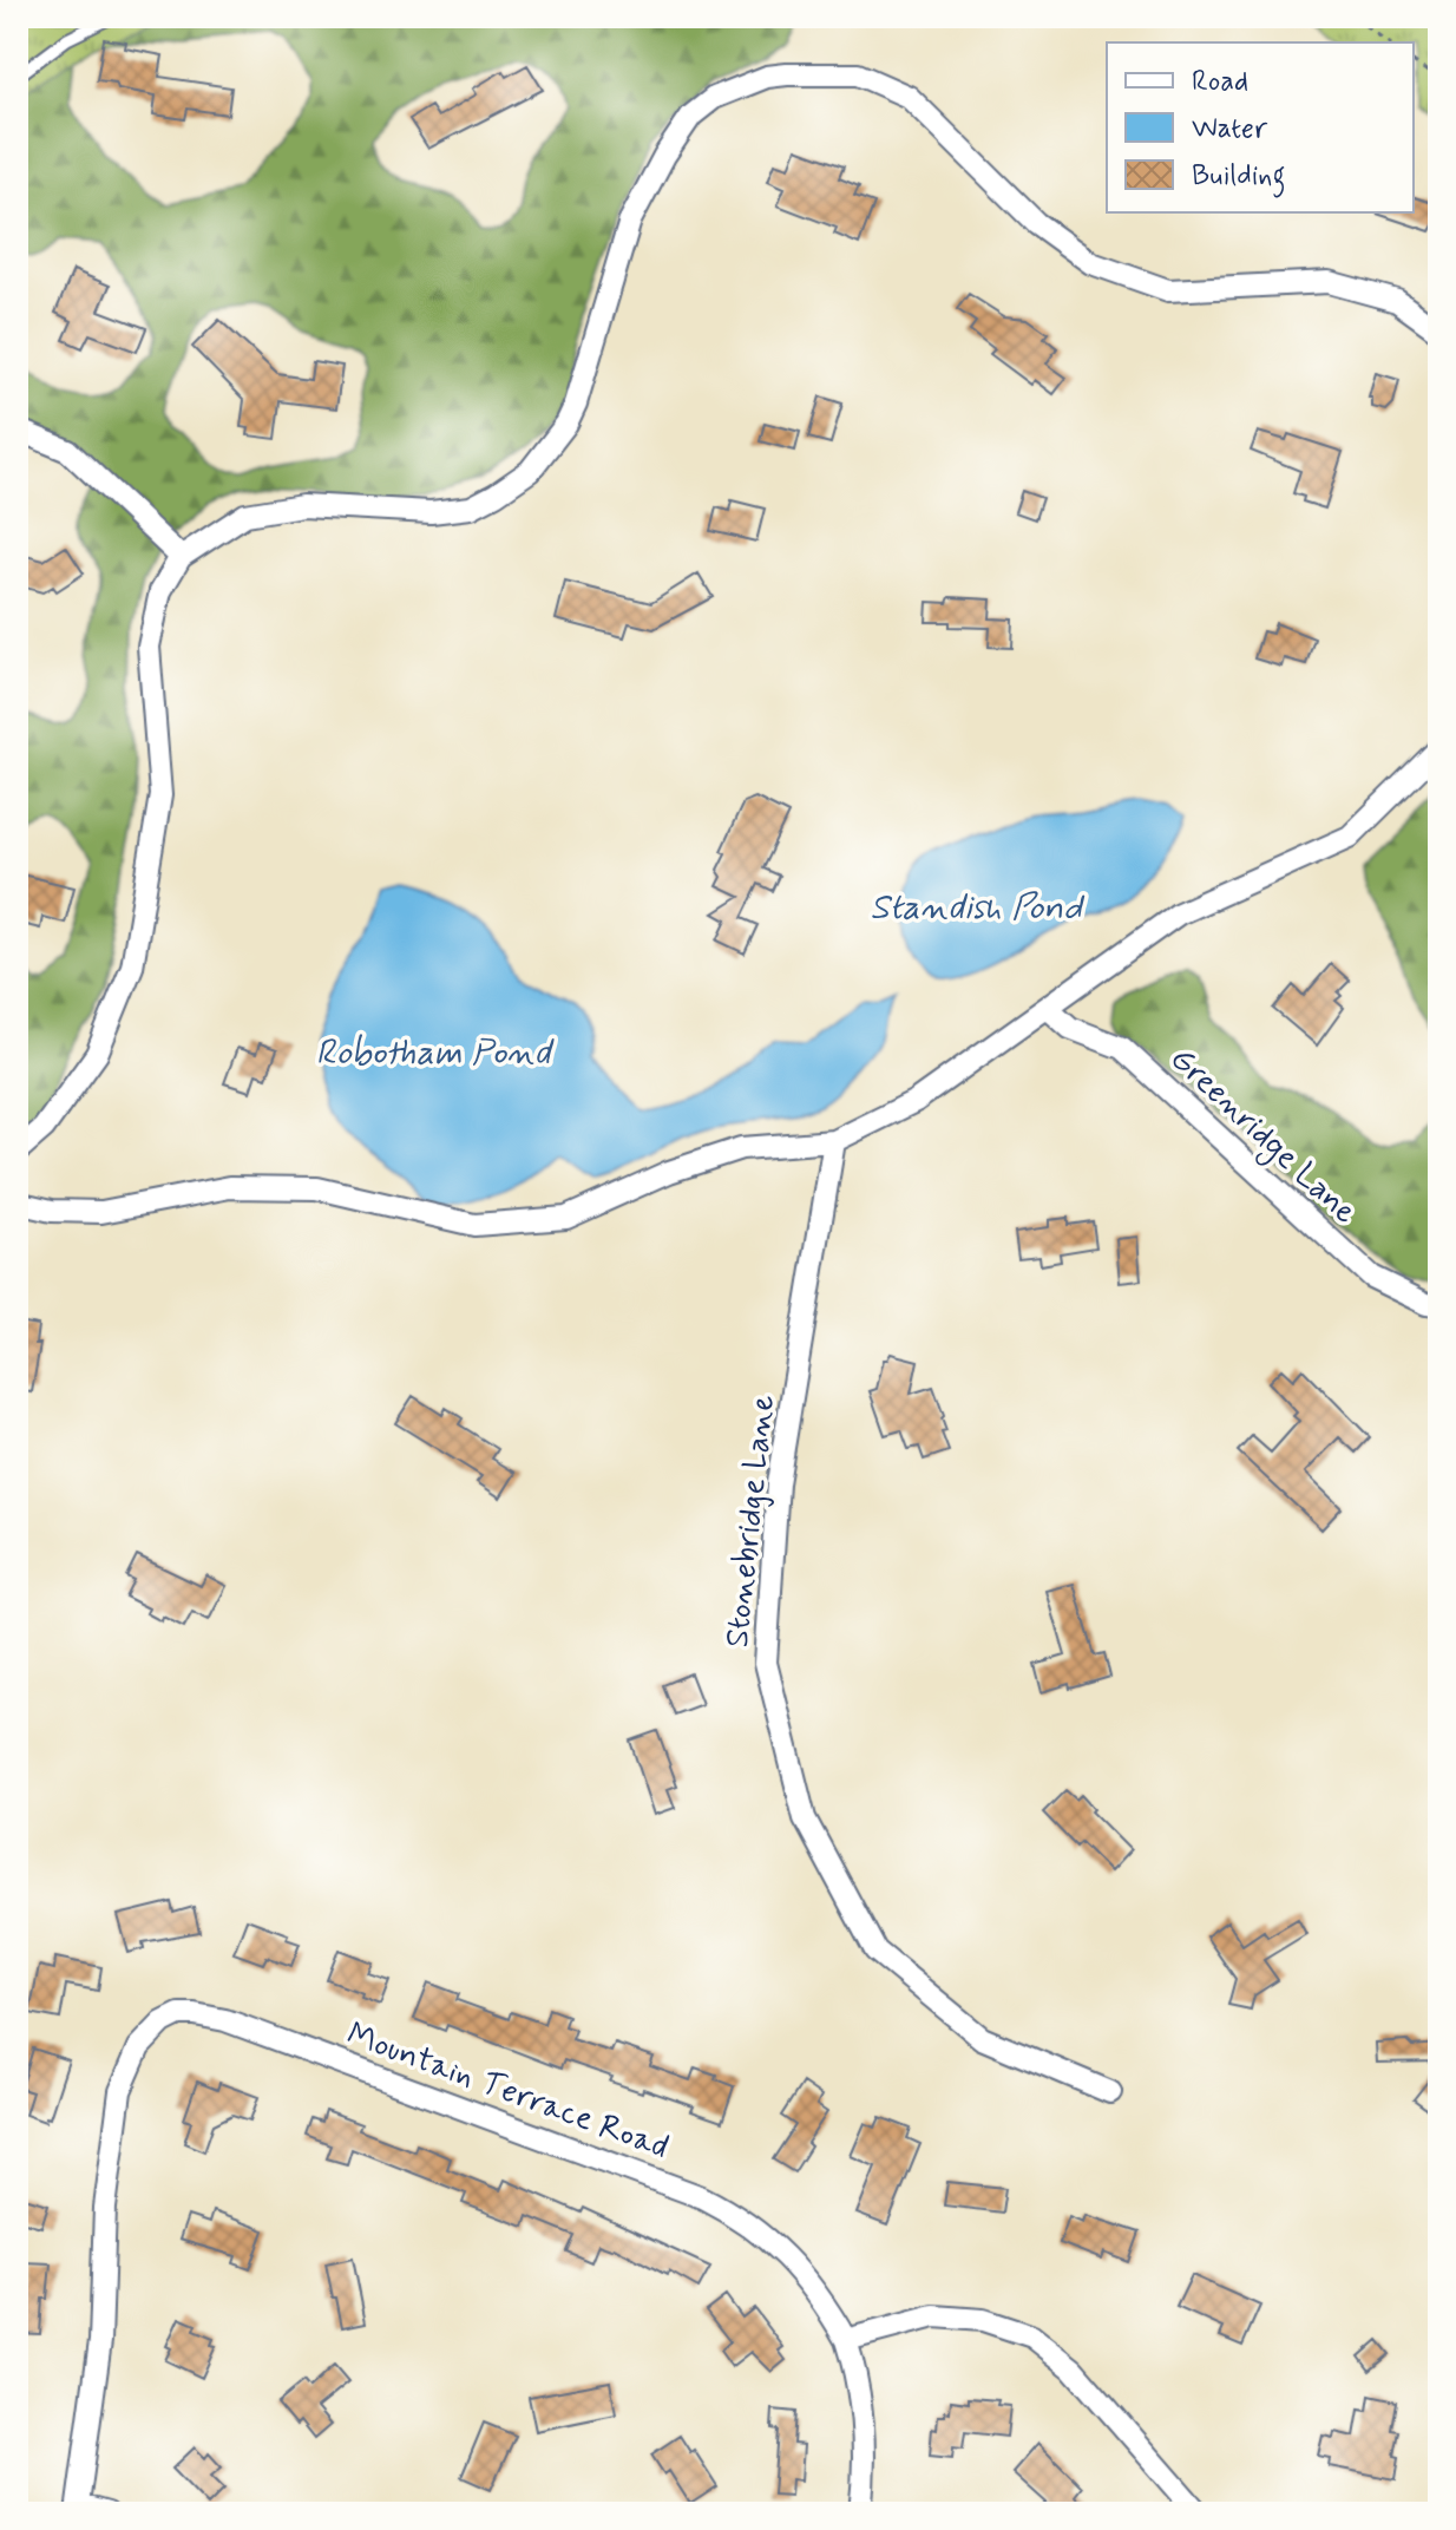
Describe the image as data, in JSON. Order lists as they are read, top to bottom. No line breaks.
{"streets":{"street":["Greenridge Lane","Stonebridge Lane","Mountain Terrace Road"]},"water":["Standish Pond","Robotham Pond"],"legend":["Road","Water","Building"]}
